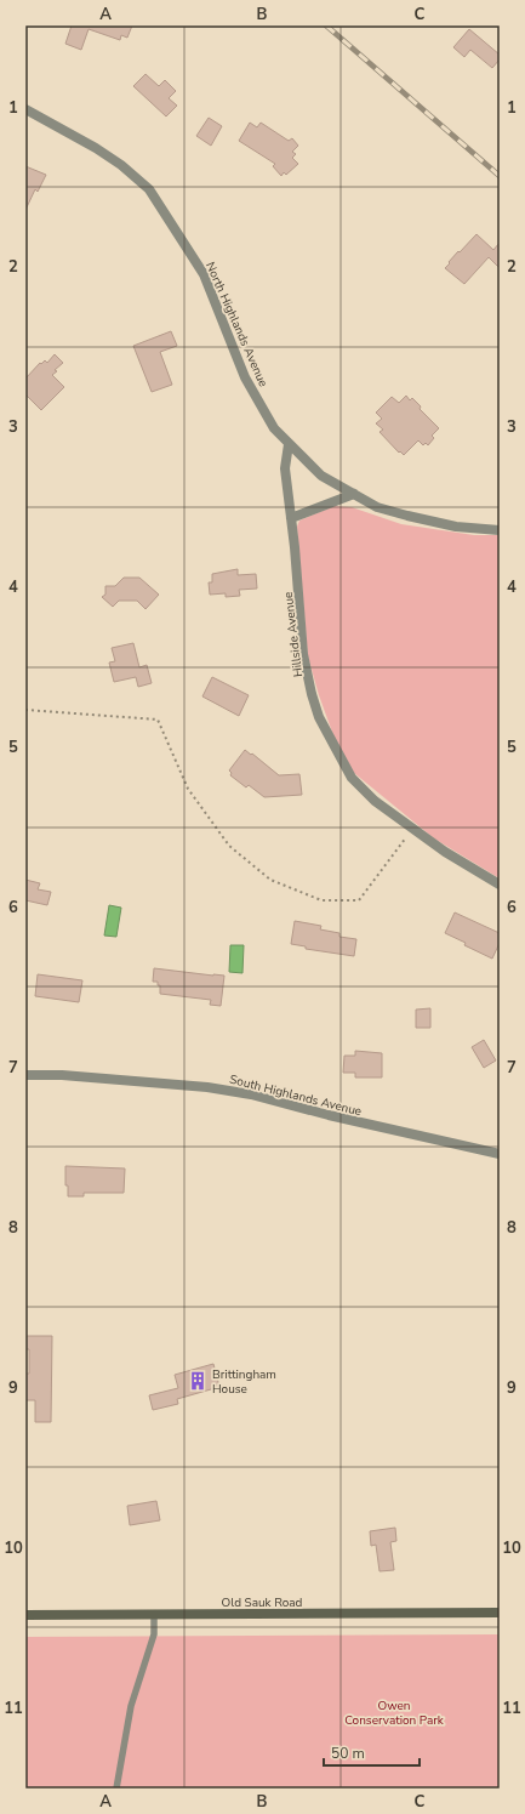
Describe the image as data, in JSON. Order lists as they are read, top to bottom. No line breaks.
{"streets":{"street":["North Highlands Avenue","Hillside Avenue","South Highlands Avenue","Old Sauk Road"]},"crossings":[["North Highlands Avenue","Hillside Avenue"]],"parks":["Owen Conservation Park"],"places":{"building":["Brittingham House"]},"scale_bar":"50 m","grid":{"columns":["A","B","C"],"rows":["1","2","3","4","5","6","7","8","9","10","11"]}}
